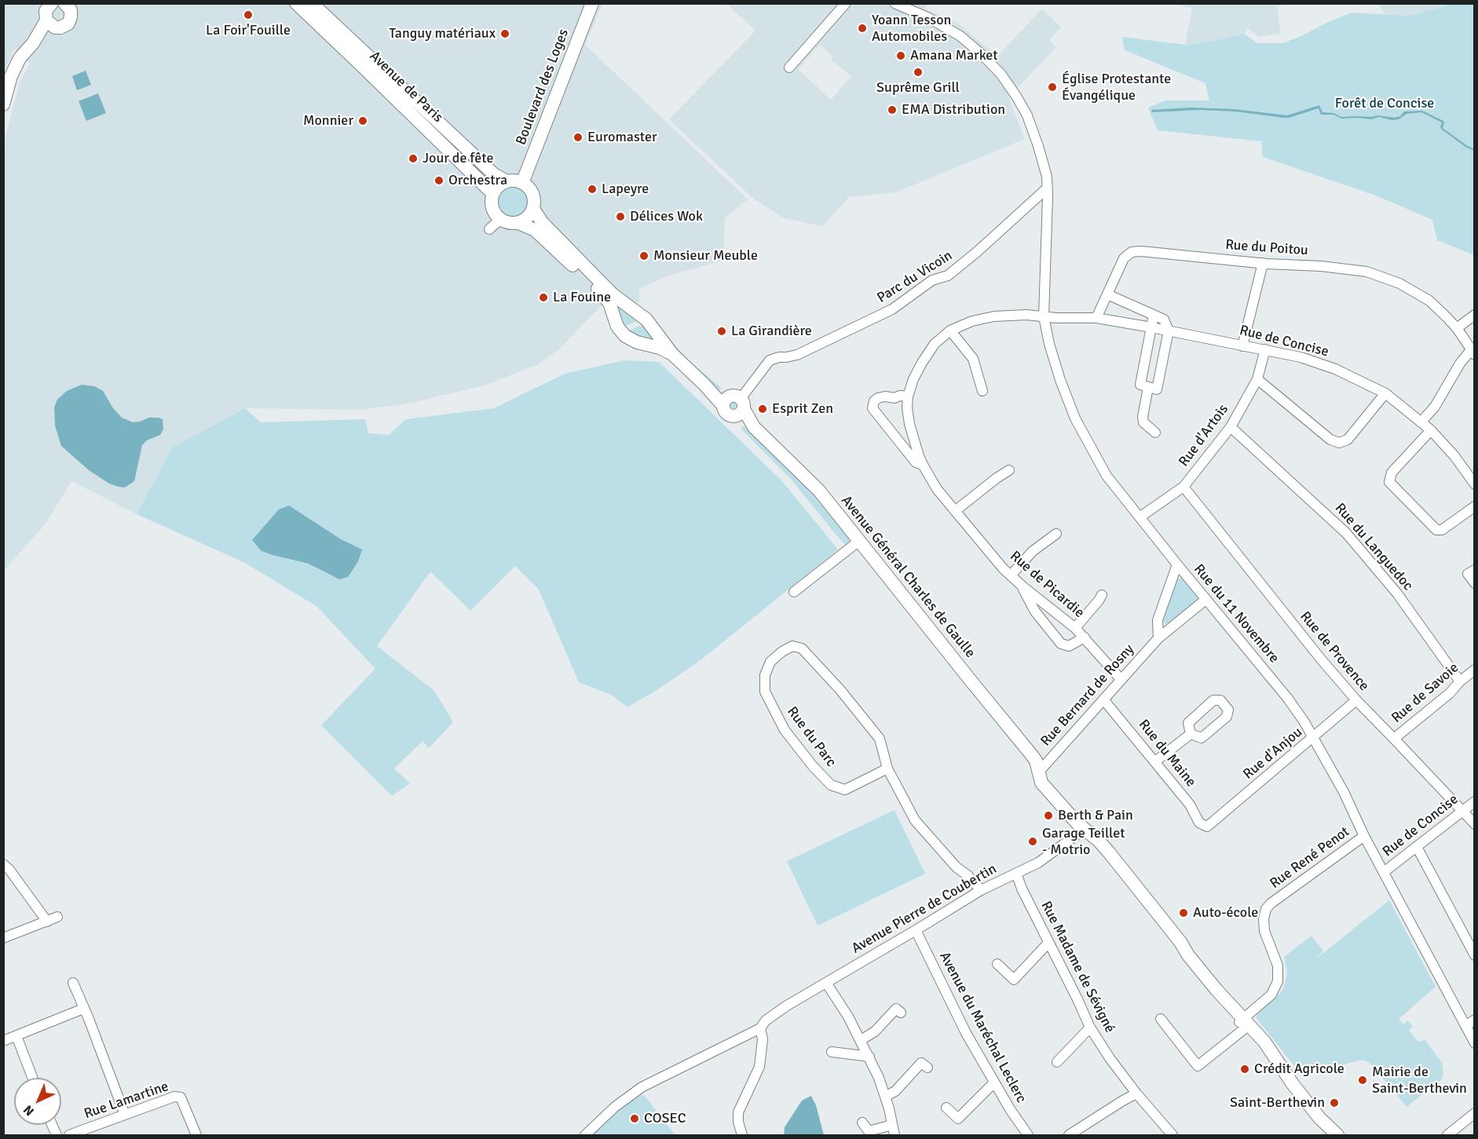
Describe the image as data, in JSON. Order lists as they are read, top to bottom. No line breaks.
{"streets":{"main road":["Avenue de Paris","Boulevard des Loges","Avenue Général Charles de Gaulle"],"street":["Rue du Poitou","Parc du Vicoin","Rue de Concise","Rue d'Artois","Rue du Languedoc","Rue de Picardie","Rue du 11 Novembre","Rue de Provence","Rue de Savoie","Rue Bernard de Rosny","Rue du Parc","Rue du Maine","Rue d'Anjou","Rue René Penot","Avenue Pierre de Coubertin","Rue Madame de Sévigné","Avenue du Maréchal Leclerc","Rue Lamartine"]},"crossings":[["Avenue de Paris","Boulevard des Loges"],["Rue du Poitou","Rue de Concise"],["Parc du Vicoin","Avenue Général Charles de Gaulle"],["Parc du Vicoin","Rue du 11 Novembre"],["Rue de Concise","Rue d'Artois"],["Rue de Concise","Rue de Picardie"],["Rue de Concise","Rue du 11 Novembre"],["Rue de Concise","Rue de Provence"],["Rue d'Artois","Rue du Languedoc"],["Rue d'Artois","Rue du 11 Novembre"],["Rue d'Artois","Rue de Provence"],["Rue du Languedoc","Rue de Savoie"],["Avenue Général Charles de Gaulle","Rue Bernard de Rosny"],["Avenue Général Charles de Gaulle","Rue René Penot"],["Avenue Général Charles de Gaulle","Avenue Pierre de Coubertin"],["Rue de Picardie","Rue du 11 Novembre"],["Rue de Picardie","Rue Bernard de Rosny"],["Rue du 11 Novembre","Rue Bernard de Rosny"],["Rue du 11 Novembre","Rue d'Anjou"],["Rue du 11 Novembre","Rue René Penot"],["Rue de Provence","Rue de Savoie"],["Rue de Provence","Rue d'Anjou"],["Rue Bernard de Rosny","Rue du Maine"],["Rue du Parc","Avenue Pierre de Coubertin"],["Rue du Maine","Rue d'Anjou"],["Avenue Pierre de Coubertin","Rue Madame de Sévigné"],["Avenue Pierre de Coubertin","Avenue du Maréchal Leclerc"]],"parks":["Forêt de Concise"],"places":["La Foir'Fouille","Yoann Tesson Automobiles","Tanguy matériaux","Amana Market","Suprême Grill","Église Protestante Évangélique","EMA Distribution","Monnier","Euromaster","Jour de fête","Orchestra","Lapeyre","Délices Wok","Monsieur Meuble","La Fouine","La Girandière","Esprit Zen","Berth & Pain","Garage Teillet - Motrio","Auto-école","Crédit Agricole","Mairie de Saint-Berthevin","Saint-Berthevin","COSEC"],"north":"bottom left"}
